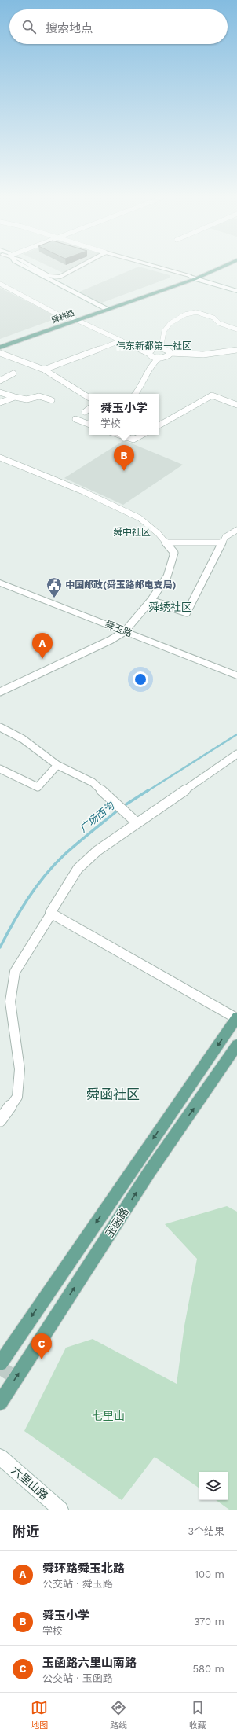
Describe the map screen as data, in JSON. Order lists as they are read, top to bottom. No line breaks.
{"streets":{"main road":["舜耕路","玉函路"],"street":["舜玉路","六里山路"]},"districts":["伟东新都第一社区","舜中社区","舜绣社区","舜函社区"],"water":["广场西沟"],"parks":["七里山"],"places":{"public building":["中国邮政(舜玉路邮电支局)"]},"page":{"search":"搜索地点","popup":["舜玉小学","学校"],"pins":["B","A","C"],"heading":["附近","3个结果"],"list":[{"mark":"A","name":"舜环路舜玉北路","note":"公交站 · 舜玉路","value":"100 m"},{"mark":"B","name":"舜玉小学","note":"学校","value":"370 m"},{"mark":"C","name":"玉函路六里山南路","note":"公交站 · 玉函路","value":"580 m"}],"nav":["地图","路线","收藏"]}}
